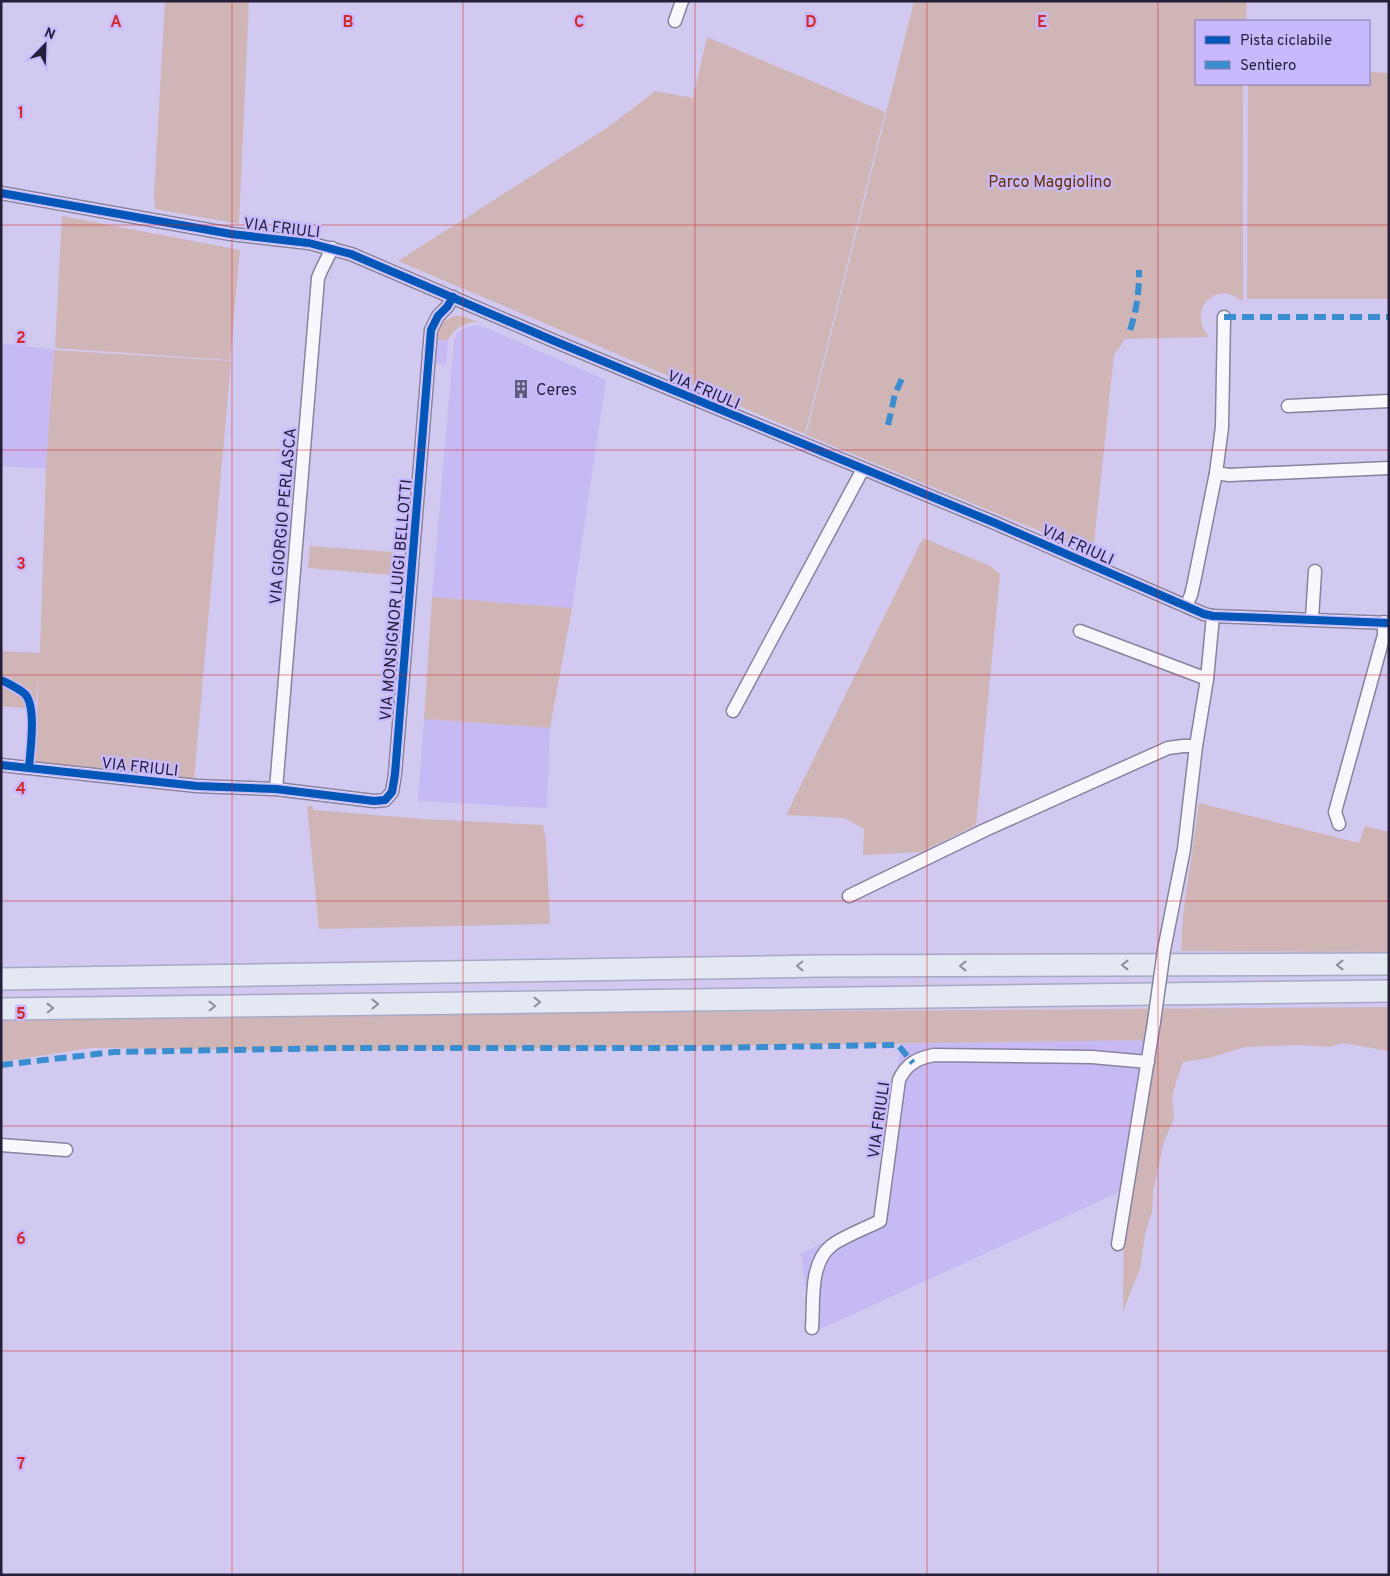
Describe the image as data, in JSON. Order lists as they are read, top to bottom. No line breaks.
{"streets":{"street":["VIA FRIULI","VIA GIORGIO PERLASCA","VIA MONSIGNOR LUIGI BELLOTTI"]},"crossings":[["VIA FRIULI","VIA GIORGIO PERLASCA"],["VIA FRIULI","VIA MONSIGNOR LUIGI BELLOTTI"],["VIA GIORGIO PERLASCA","VIA MONSIGNOR LUIGI BELLOTTI"]],"parks":["Parco Maggiolino"],"places":{"building":["Ceres"]},"legend":["Pista ciclabile","Sentiero"],"north":"top right","grid":{"columns":["A","B","C","D","E"],"rows":["1","2","3","4","5","6","7"]}}
